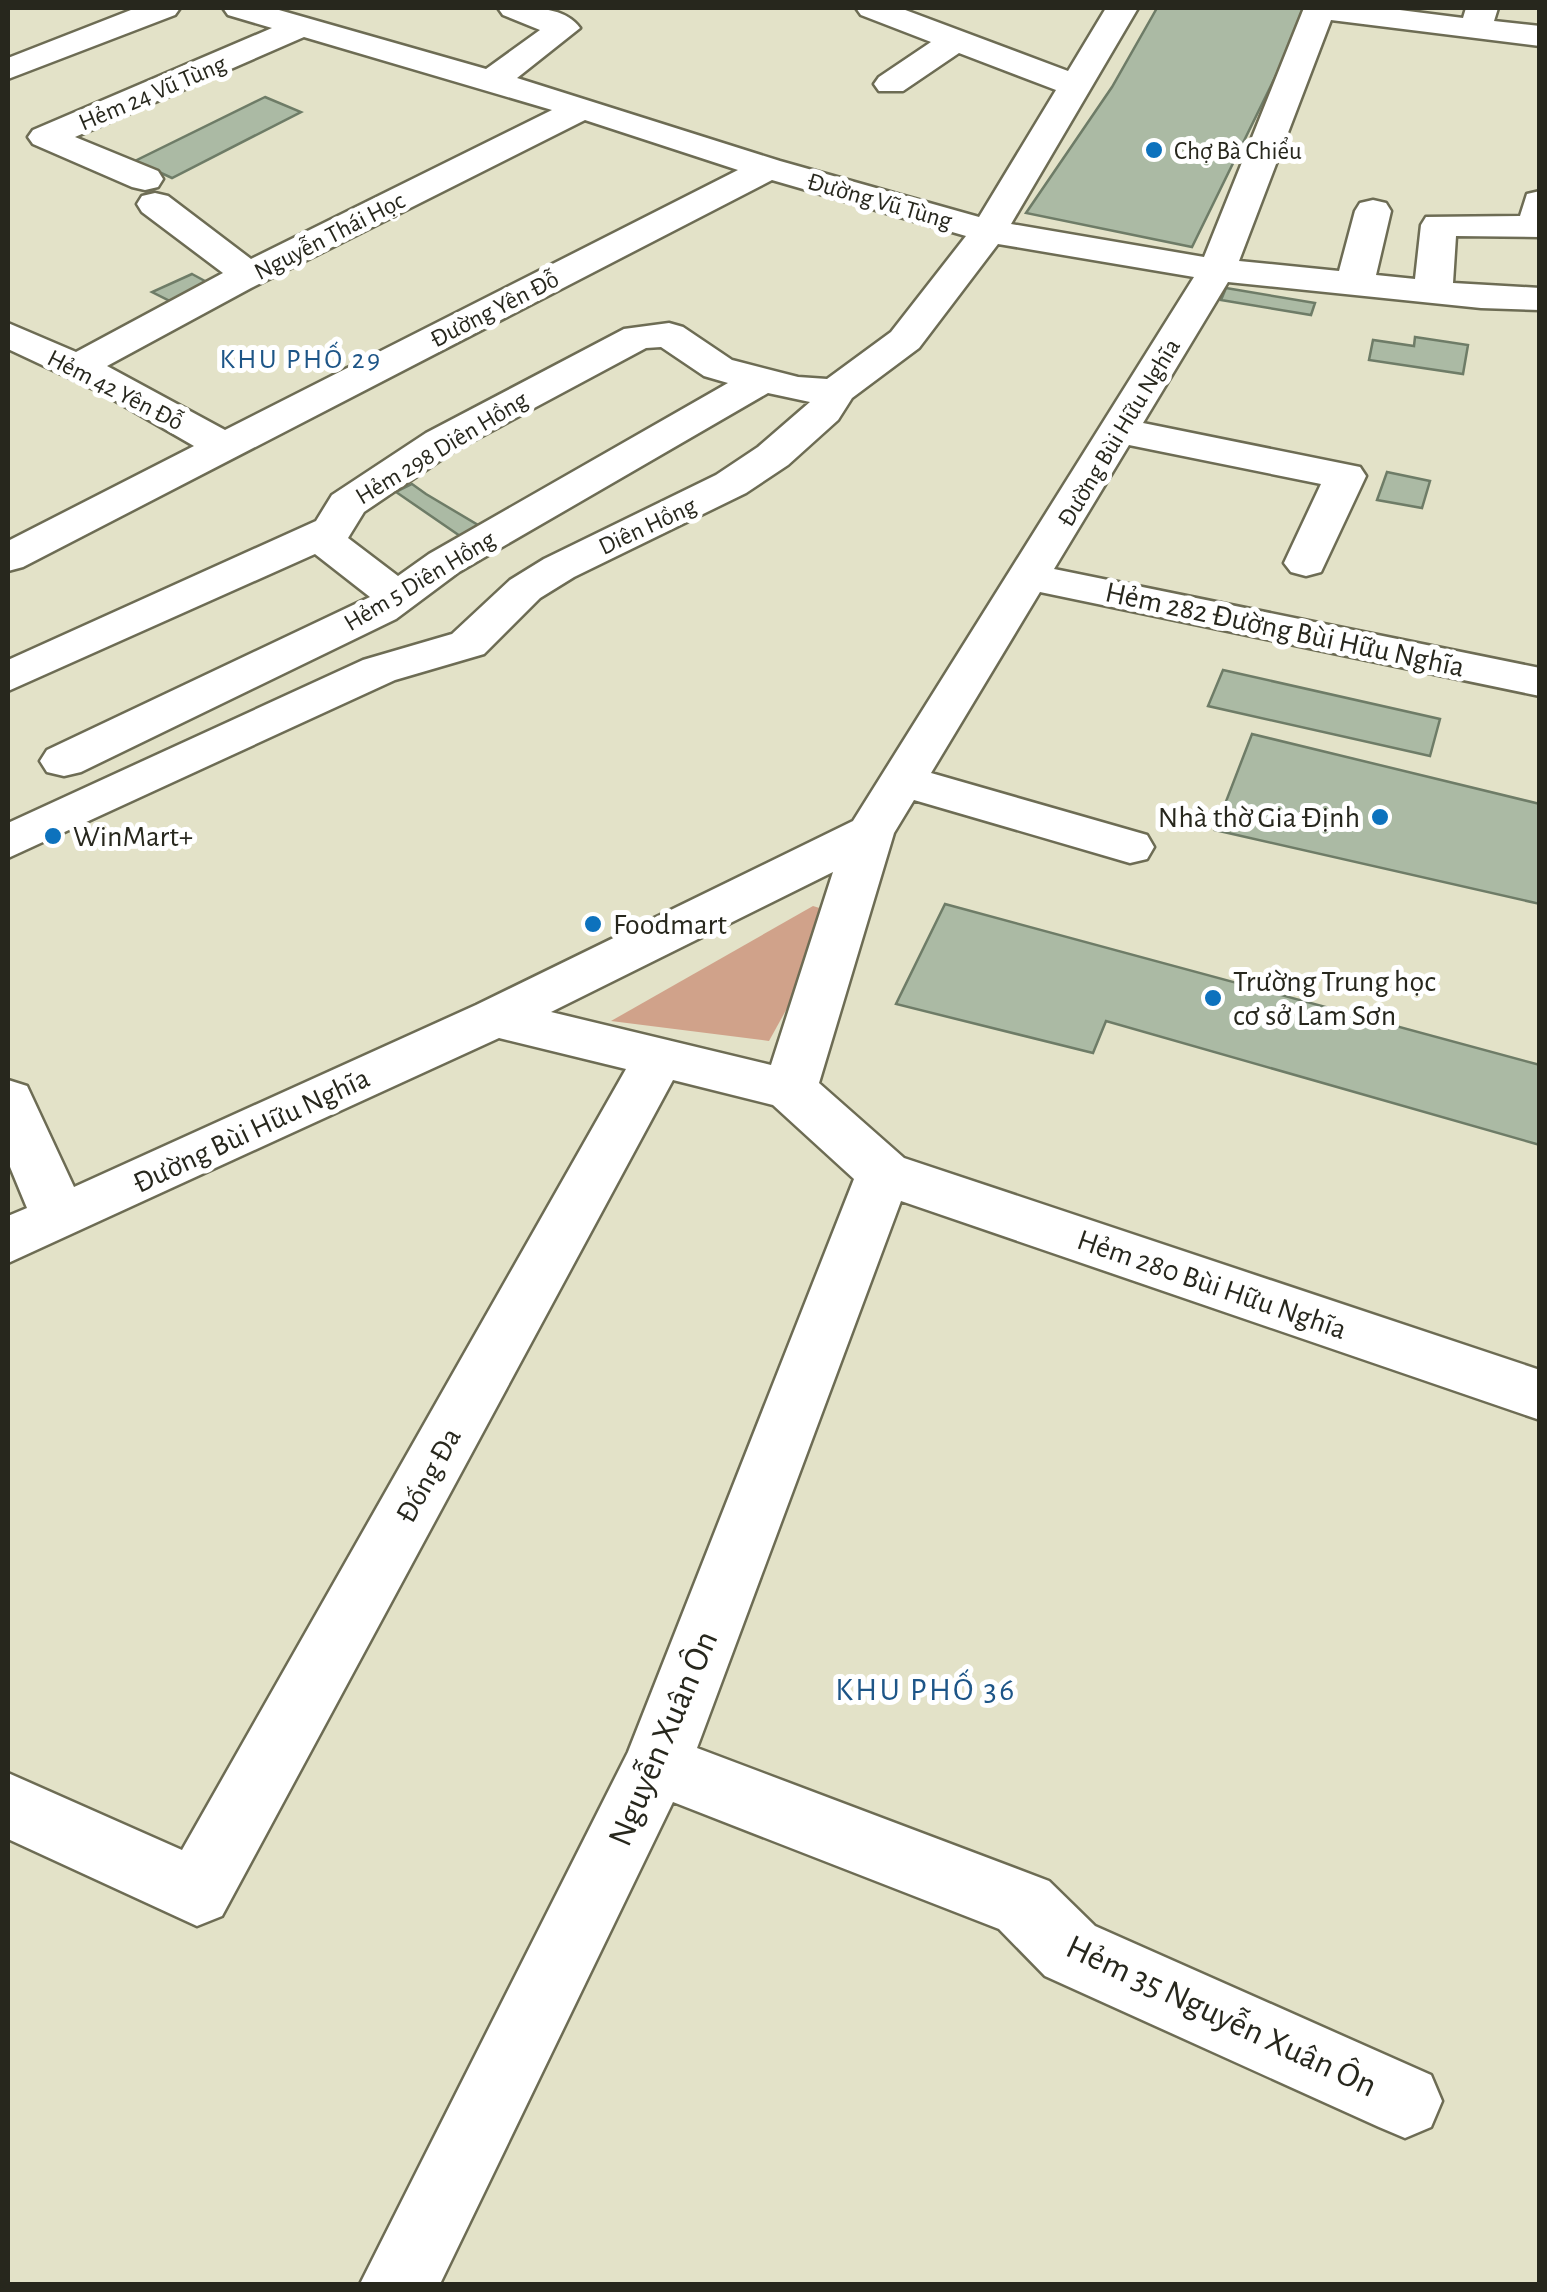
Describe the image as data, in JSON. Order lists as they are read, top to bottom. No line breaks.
{"streets":{"street":["Hẻm 24 Vũ Tùng","Đường Vũ Tùng","Nguyễn Thái Học","Đường Yên Đỗ","Hẻm 42 Yên Đỗ","Đường Bùi Hữu Nghĩa","Hẻm 298 Diên Hồng","Diên Hồng","Hẻm 5 Diên Hồng","Hẻm 282 Đường Bùi Hữu Nghĩa","Hẻm 280 Bùi Hữu Nghĩa","Đống Đa","Nguyễn Xuân Ôn","Hẻm 35 Nguyễn Xuân Ôn"]},"crossings":[["Hẻm 24 Vũ Tùng","Đường Vũ Tùng"],["Hẻm 24 Vũ Tùng","Nguyễn Thái Học"],["Đường Vũ Tùng","Nguyễn Thái Học"],["Đường Vũ Tùng","Đường Yên Đỗ"],["Đường Vũ Tùng","Đường Bùi Hữu Nghĩa"],["Đường Vũ Tùng","Diên Hồng"],["Nguyễn Thái Học","Hẻm 42 Yên Đỗ"],["Đường Yên Đỗ","Hẻm 42 Yên Đỗ"],["Đường Bùi Hữu Nghĩa","Hẻm 282 Đường Bùi Hữu Nghĩa"],["Hẻm 298 Diên Hồng","Diên Hồng"],["Hẻm 298 Diên Hồng","Hẻm 5 Diên Hồng"],["Hẻm 280 Bùi Hữu Nghĩa","Nguyễn Xuân Ôn"],["Nguyễn Xuân Ôn","Hẻm 35 Nguyễn Xuân Ôn"]],"districts":["KHU PHỐ 29","KHU PHỐ 36"],"places":["Chợ Bà Chiểu","Nhà thờ Gia Định","WinMart+","Foodmart","Trường Trung học cơ sở Lam Sơn"]}
